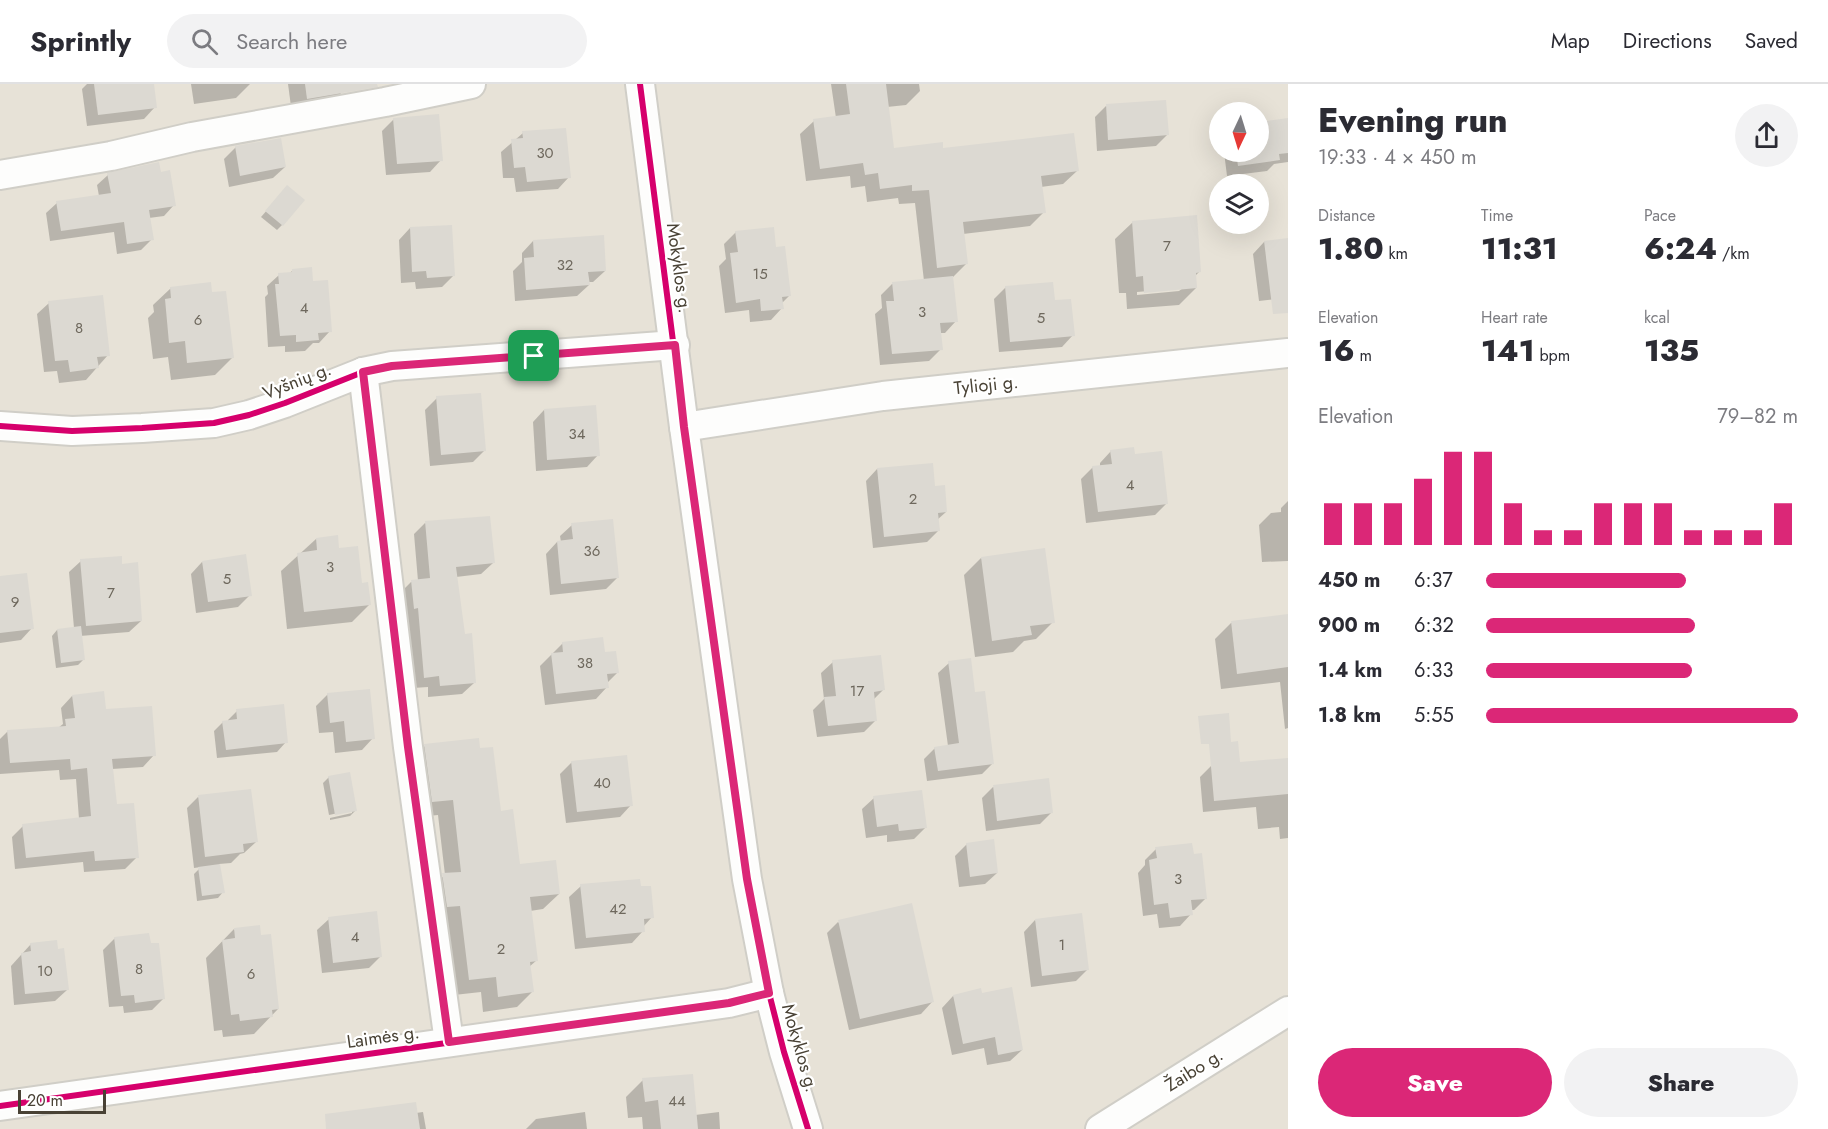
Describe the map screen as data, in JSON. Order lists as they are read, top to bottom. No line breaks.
{"streets":{"street":["Mokyklos g.","Vyšnių g.","Tylioji g.","Laimės g.","Žaibo g."]},"crossings":[["Mokyklos g.","Vyšnių g."],["Mokyklos g.","Tylioji g."],["Mokyklos g.","Laimės g."]],"house_numbers":["30","7","32","15","4","3","5","6","8","34","4","2","36","3","5","7","9","38","17","40","3","42","4","1","2","8","10","6","44"],"scale_bar":"20 m","north":"bottom","page":{"header":"Sprintly","search":"Search here","nav":["Map","Directions","Saved"],"heading":["Evening run","19:33 · 4 × 450 m"],"stats":[["Distance","1.80 km"],["Time","11:31"],["Pace","6:24 /km"],["Elevation","16 m"],["Heart rate","141 bpm"],["kcal","135"]],"chart":["Elevation","79–82 m"],"list":[{"name":"450 m","note":"6:37"},{"name":"900 m","note":"6:32"},{"name":"1.4 km","note":"6:33"},{"name":"1.8 km","note":"5:55"}],"buttons":["Save","Share"],"scale":"20 m"}}
